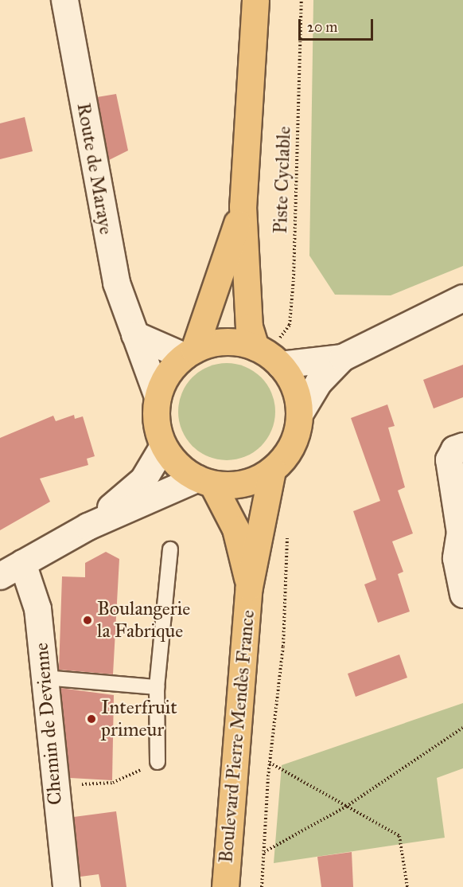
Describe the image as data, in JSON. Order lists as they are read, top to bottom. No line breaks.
{"streets":{"main road":["Boulevard Pierre Mendès France"],"street":["Route de Maraye","Chemin de Devienne"],"path":["Piste Cyclable"]},"crossings":[["Route de Maraye","Piste Cyclable"],["Route de Maraye","Boulevard Pierre Mendès France"],["Piste Cyclable","Boulevard Pierre Mendès France"]],"places":["Boulangerie la Fabrique","Interfruit primeur"],"scale_bar":"20 m"}
